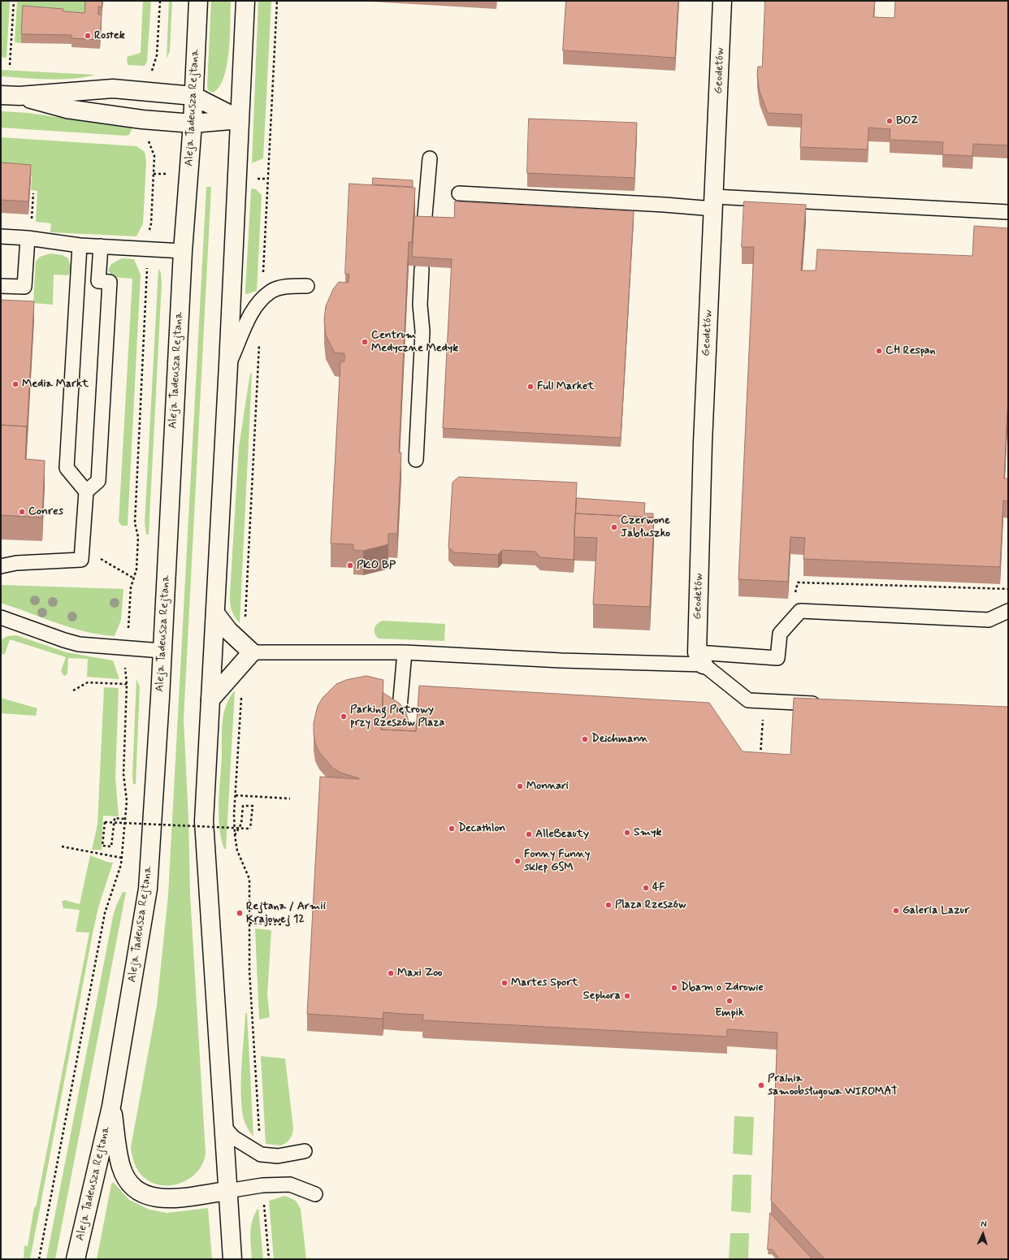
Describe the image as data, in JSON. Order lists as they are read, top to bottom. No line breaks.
{"streets":{"main road":["Geodetów","Aleja Tadeusza Rejtana"]},"places":["Rostek","BOZ","Centrum Medyczne Medyk","CH Respan","Media Markt","Full Market","Conres","Czerwone Jabłuszko","PKO BP","Parking Piętrowy przy Rzeszów Plaza","Deichmann","Monnari","Decathlon","Smyk","AlleBeauty","Fonny Funny sklep GSM","4F","Plaza Rzeszów","Galeria Lazur","Rejtana / Armii Krajowej 12","Maxi Zoo","Martes Sport","Dbam o Zdrowie","Sephora","Empik","Pralnia samoobsługowa WIROMAT"],"north":"top"}
